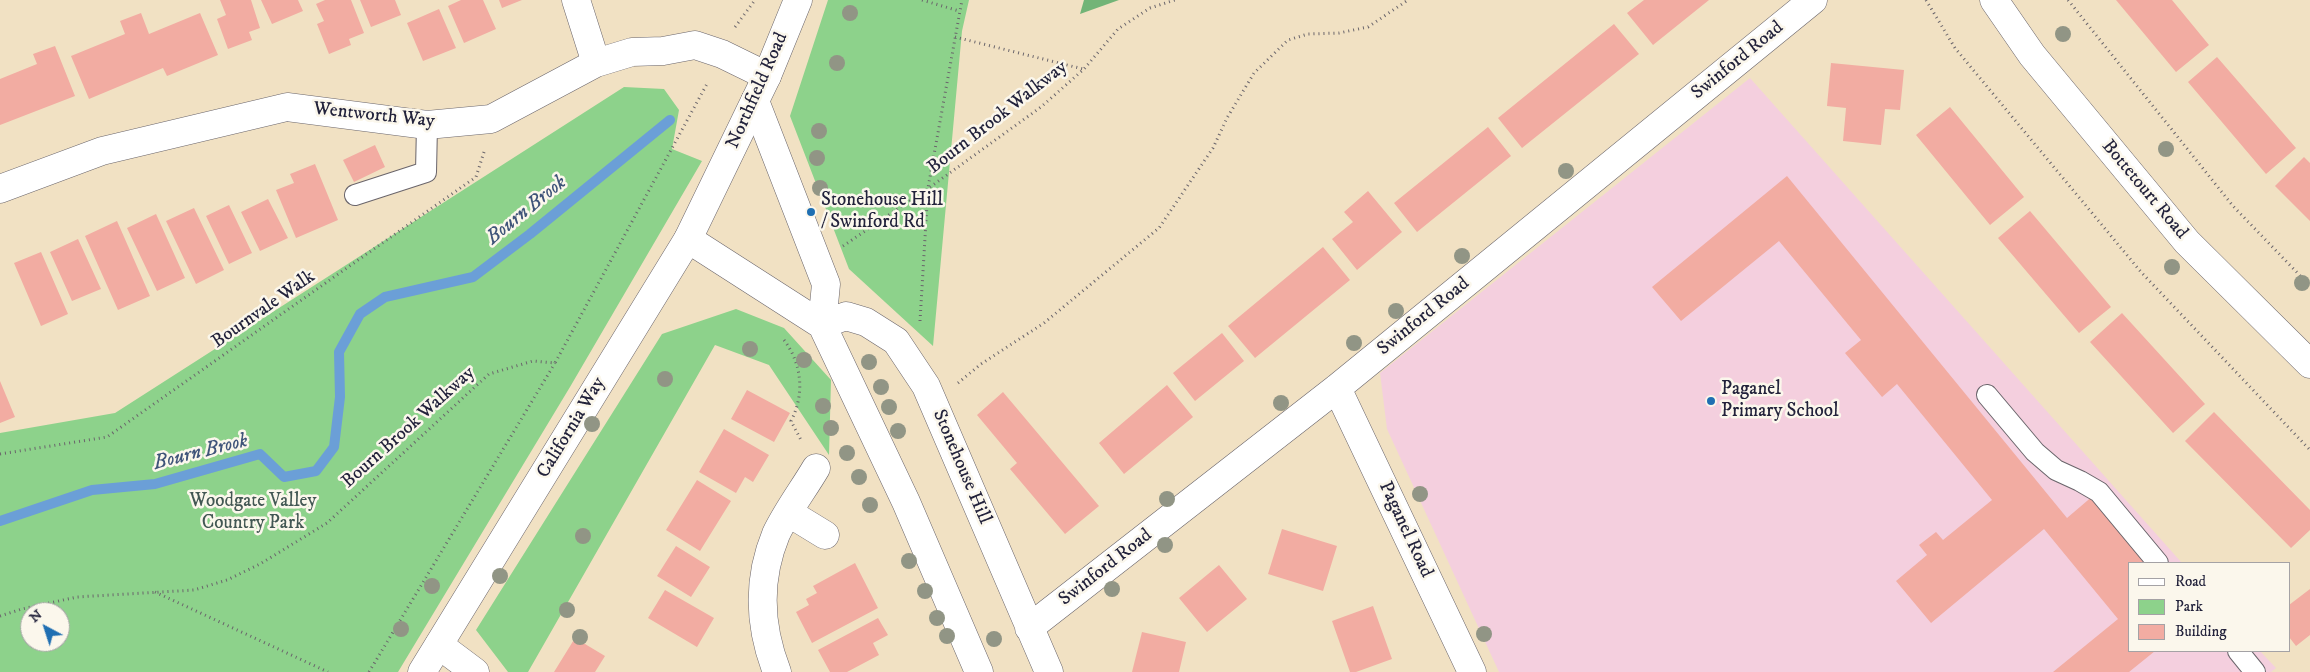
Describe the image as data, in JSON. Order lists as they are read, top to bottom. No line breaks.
{"streets":{"street":["Swinford Road","Northfield Road","Wentworth Way","Bottetourt Road","California Way","Stonehouse Hill","Paganel Road"],"path":["Bourn Brook Walkway","Bournvale Walk"]},"crossings":[["Swinford Road","Stonehouse Hill"],["Swinford Road","Paganel Road"],["Northfield Road","Wentworth Way"],["Northfield Road","California Way"],["Wentworth Way","Bournvale Walk"]],"water":["Bourn Brook"],"parks":["Woodgate Valley Country Park"],"places":["Stonehouse Hill / Swinford Rd","Paganel Primary School"],"legend":["Road","Park","Building"],"north":"top left"}
